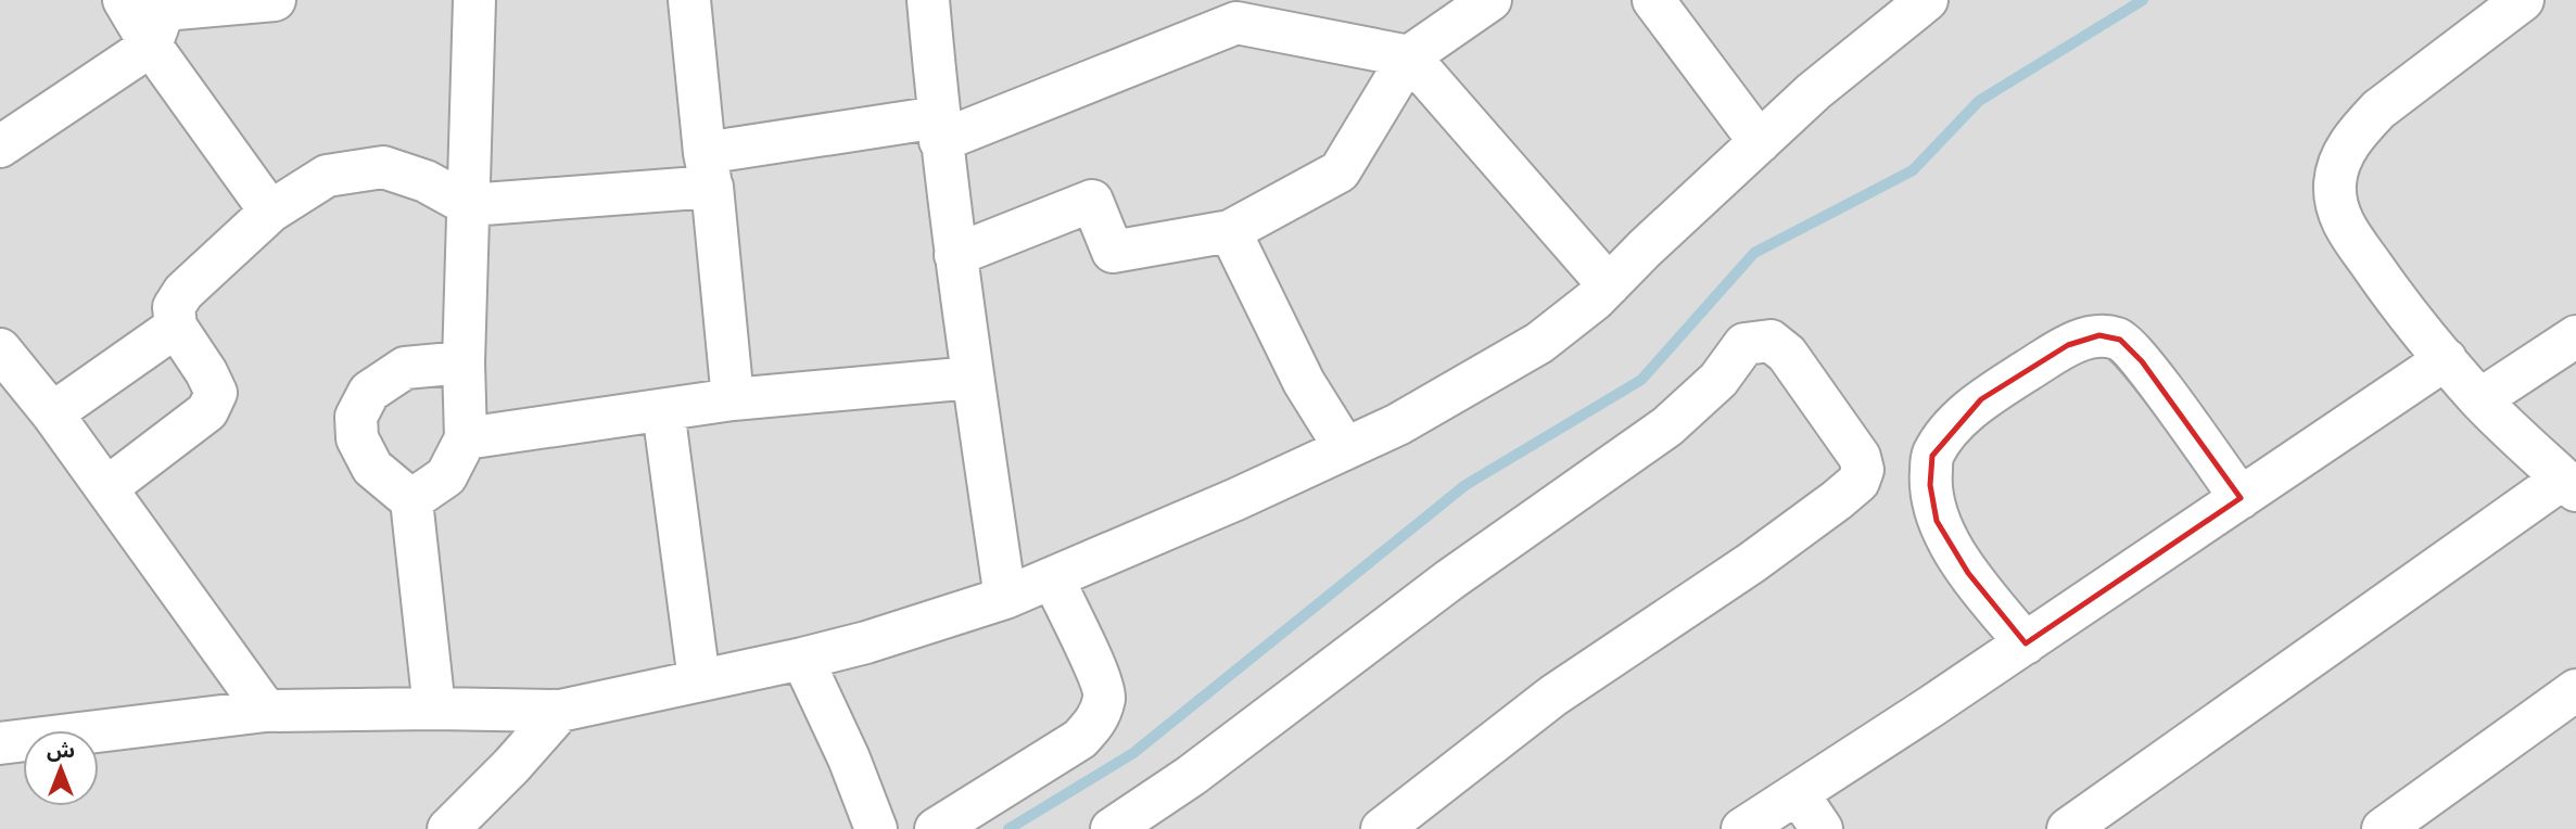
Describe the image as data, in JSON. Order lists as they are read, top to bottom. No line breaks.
{"north":"top"}
